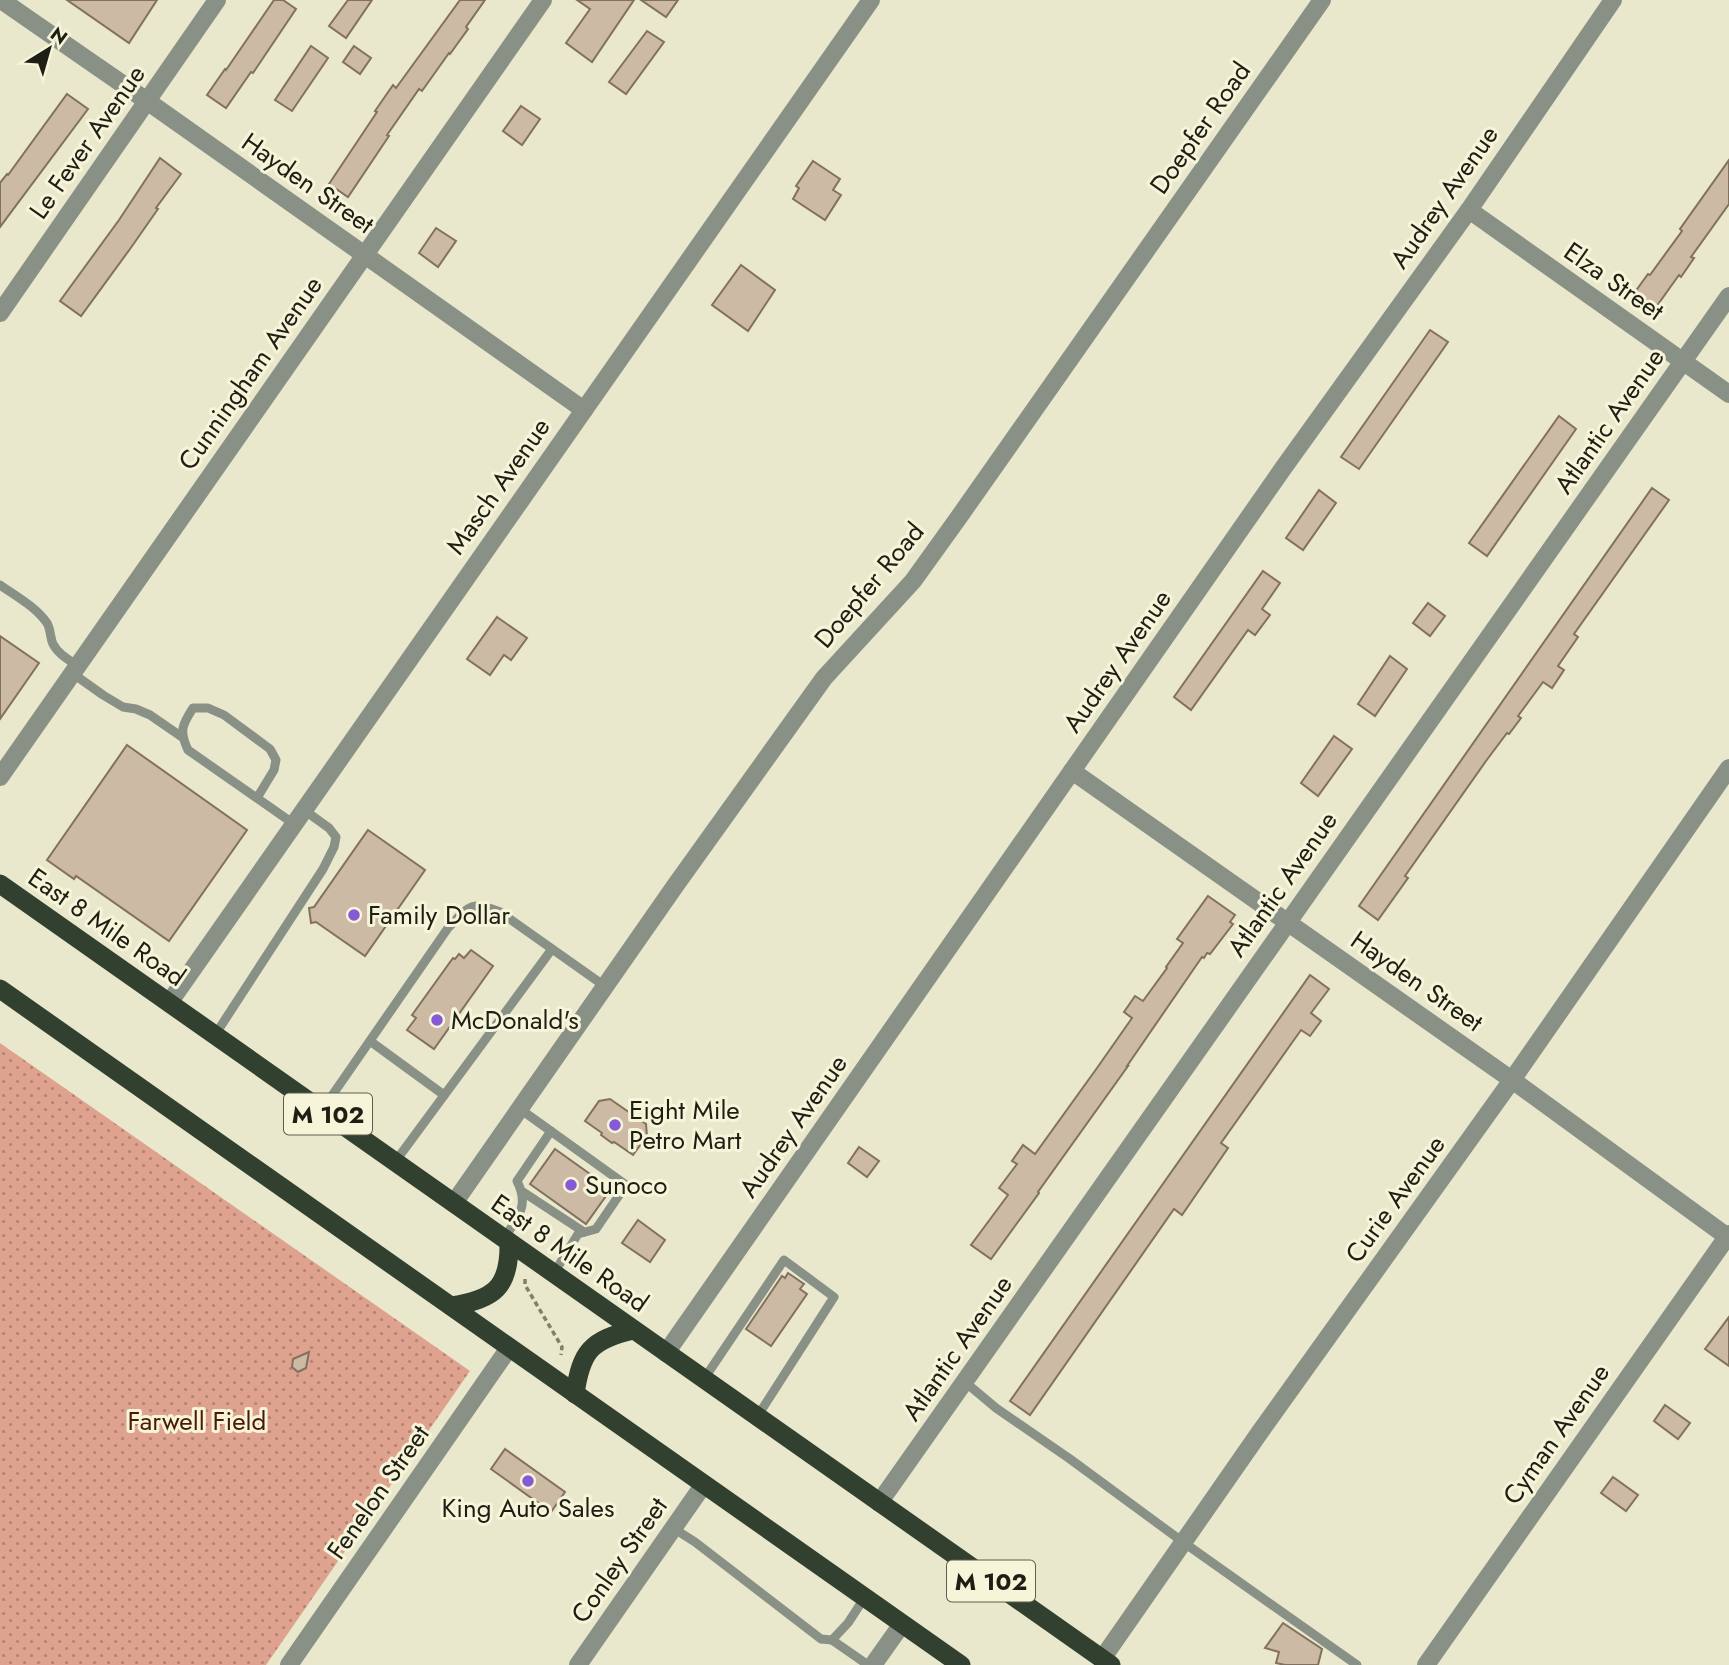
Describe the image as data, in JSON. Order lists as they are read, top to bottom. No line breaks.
{"streets":{"highway":["East 8 Mile Road","M 102"],"street":["Doepfer Road","Le Fever Avenue","Hayden Street","Audrey Avenue","Elza Street","Cunningham Avenue","Atlantic Avenue","Masch Avenue","Curie Avenue","Cyman Avenue","Fenelon Street","Conley Street"]},"crossings":[["Doepfer Road","East 8 Mile Road"],["Le Fever Avenue","Hayden Street"],["Hayden Street","Audrey Avenue"],["Hayden Street","Cunningham Avenue"],["Hayden Street","Atlantic Avenue"],["Hayden Street","Masch Avenue"],["Hayden Street","Curie Avenue"],["Hayden Street","Cyman Avenue"],["Audrey Avenue","Elza Street"],["Audrey Avenue","East 8 Mile Road"],["Elza Street","Atlantic Avenue"],["Atlantic Avenue","East 8 Mile Road"],["Masch Avenue","East 8 Mile Road"],["East 8 Mile Road","Curie Avenue"]],"parks":["Farwell Field"],"places":["Family Dollar","McDonald's","Eight Mile Petro Mart","Sunoco","King Auto Sales"],"north":"top right"}
